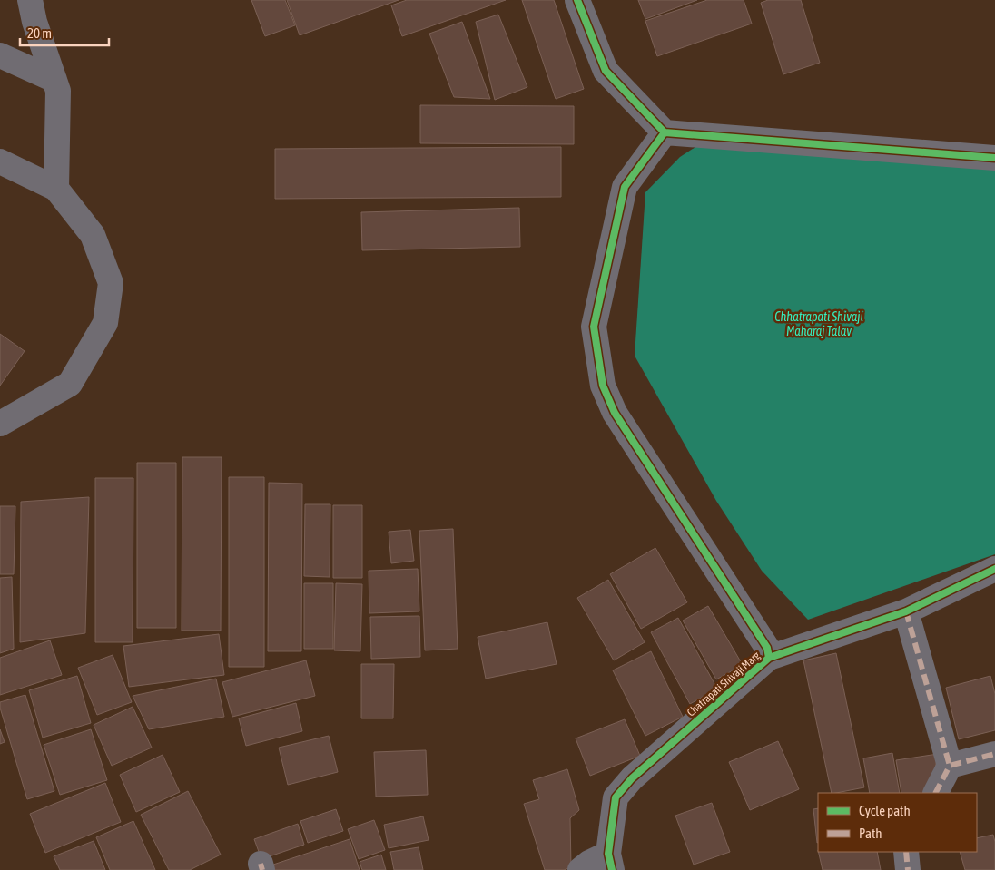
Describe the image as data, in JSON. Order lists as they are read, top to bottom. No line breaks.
{"streets":{"street":["Chatrapati Shivaji Marg"]},"water":["Chhatrapati Shivaji Maharaj Talav"],"legend":["Cycle path","Path"],"scale_bar":"20 m"}
